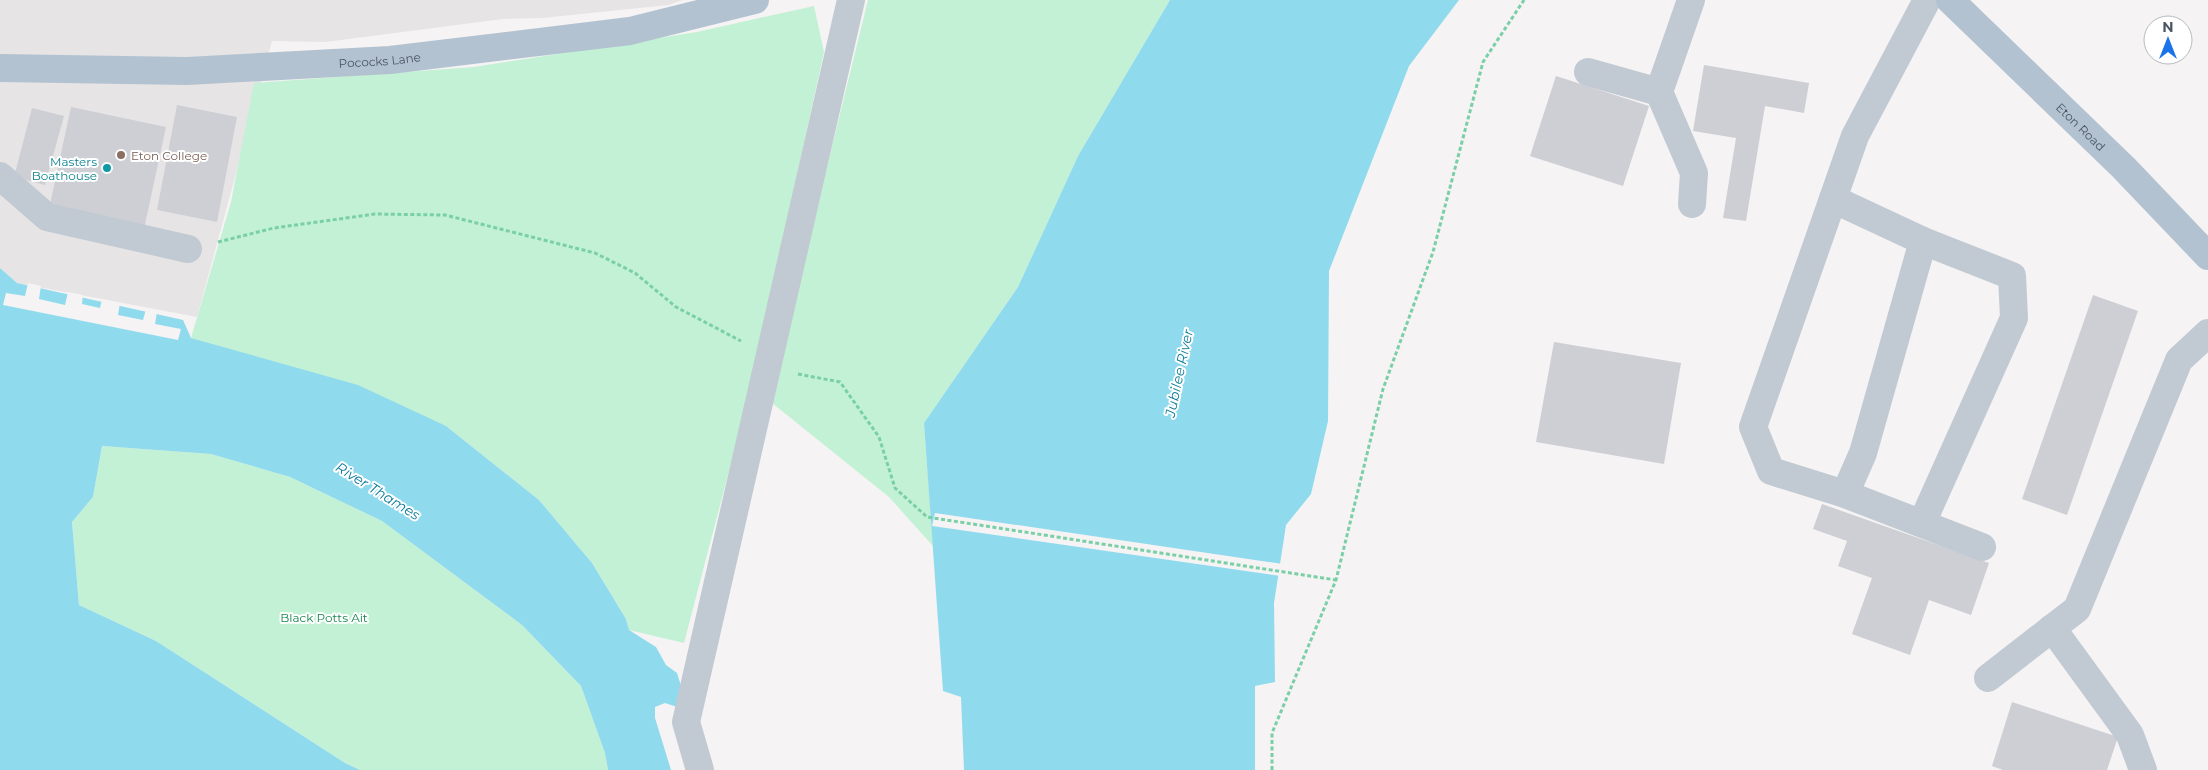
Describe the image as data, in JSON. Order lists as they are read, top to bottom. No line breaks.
{"streets":{"main road":["Pococks Lane","Eton Road"]},"water":["Jubilee River","River Thames"],"parks":["Black Potts Ait"],"places":["Eton College","Masters Boathouse"],"north":"top"}
